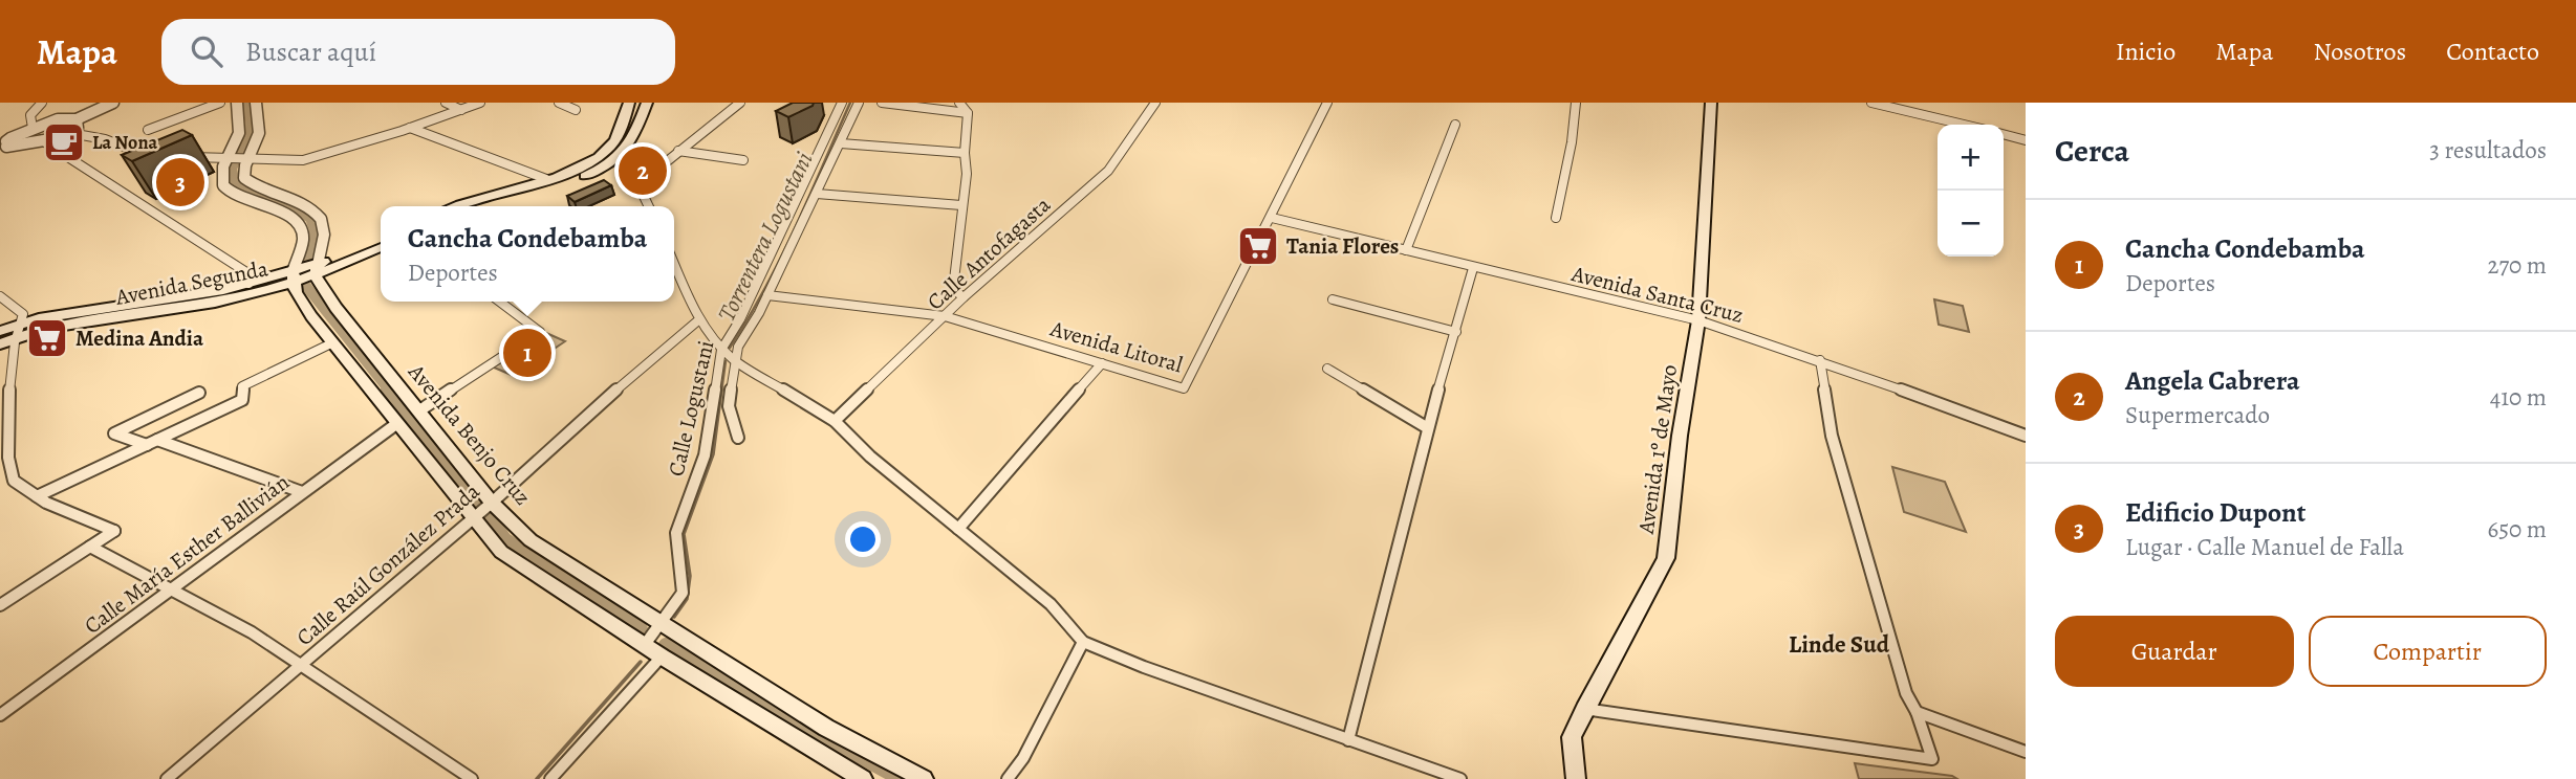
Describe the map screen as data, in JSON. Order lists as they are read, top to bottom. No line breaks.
{"streets":{"main road":["Avenida Segunda","Avenida Benjo Cruz","Avenida 1º de Mayo"],"street":["Calle Antofagasta","Avenida Santa Cruz","Avenida Litoral","Calle Logustani","Calle María Esther Ballivián","Calle Raúl González Prada"]},"crossings":[["Calle Antofagasta","Avenida Litoral"],["Avenida Segunda","Avenida Benjo Cruz"],["Avenida Santa Cruz","Avenida Litoral"],["Avenida Santa Cruz","Avenida 1º de Mayo"],["Avenida Litoral","Calle Logustani"],["Calle Logustani","Avenida Benjo Cruz"],["Avenida Benjo Cruz","Calle Raúl González Prada"]],"districts":["Linde Sud"],"water":["Torrentera Logustani"],"places":{"cafe":["La Nona"],"supermarket":["Tania Flores","Medina Andia"]},"page":{"header":"Mapa","search":"Buscar aquí","nav":["Inicio","Mapa","Nosotros","Contacto"],"heading":["Cerca","3 resultados"],"map_buttons":["+","−"],"pins":["2","3","1"],"list":[{"mark":"1","name":"Cancha Condebamba","note":"Deportes","value":"270 m"},{"mark":"2","name":"Angela Cabrera","note":"Supermercado","value":"410 m"},{"mark":"3","name":"Edificio Dupont","note":"Lugar · Calle Manuel de Falla","value":"650 m"}],"popup":["Cancha Condebamba","Deportes"],"buttons":["Guardar","Compartir"]}}
